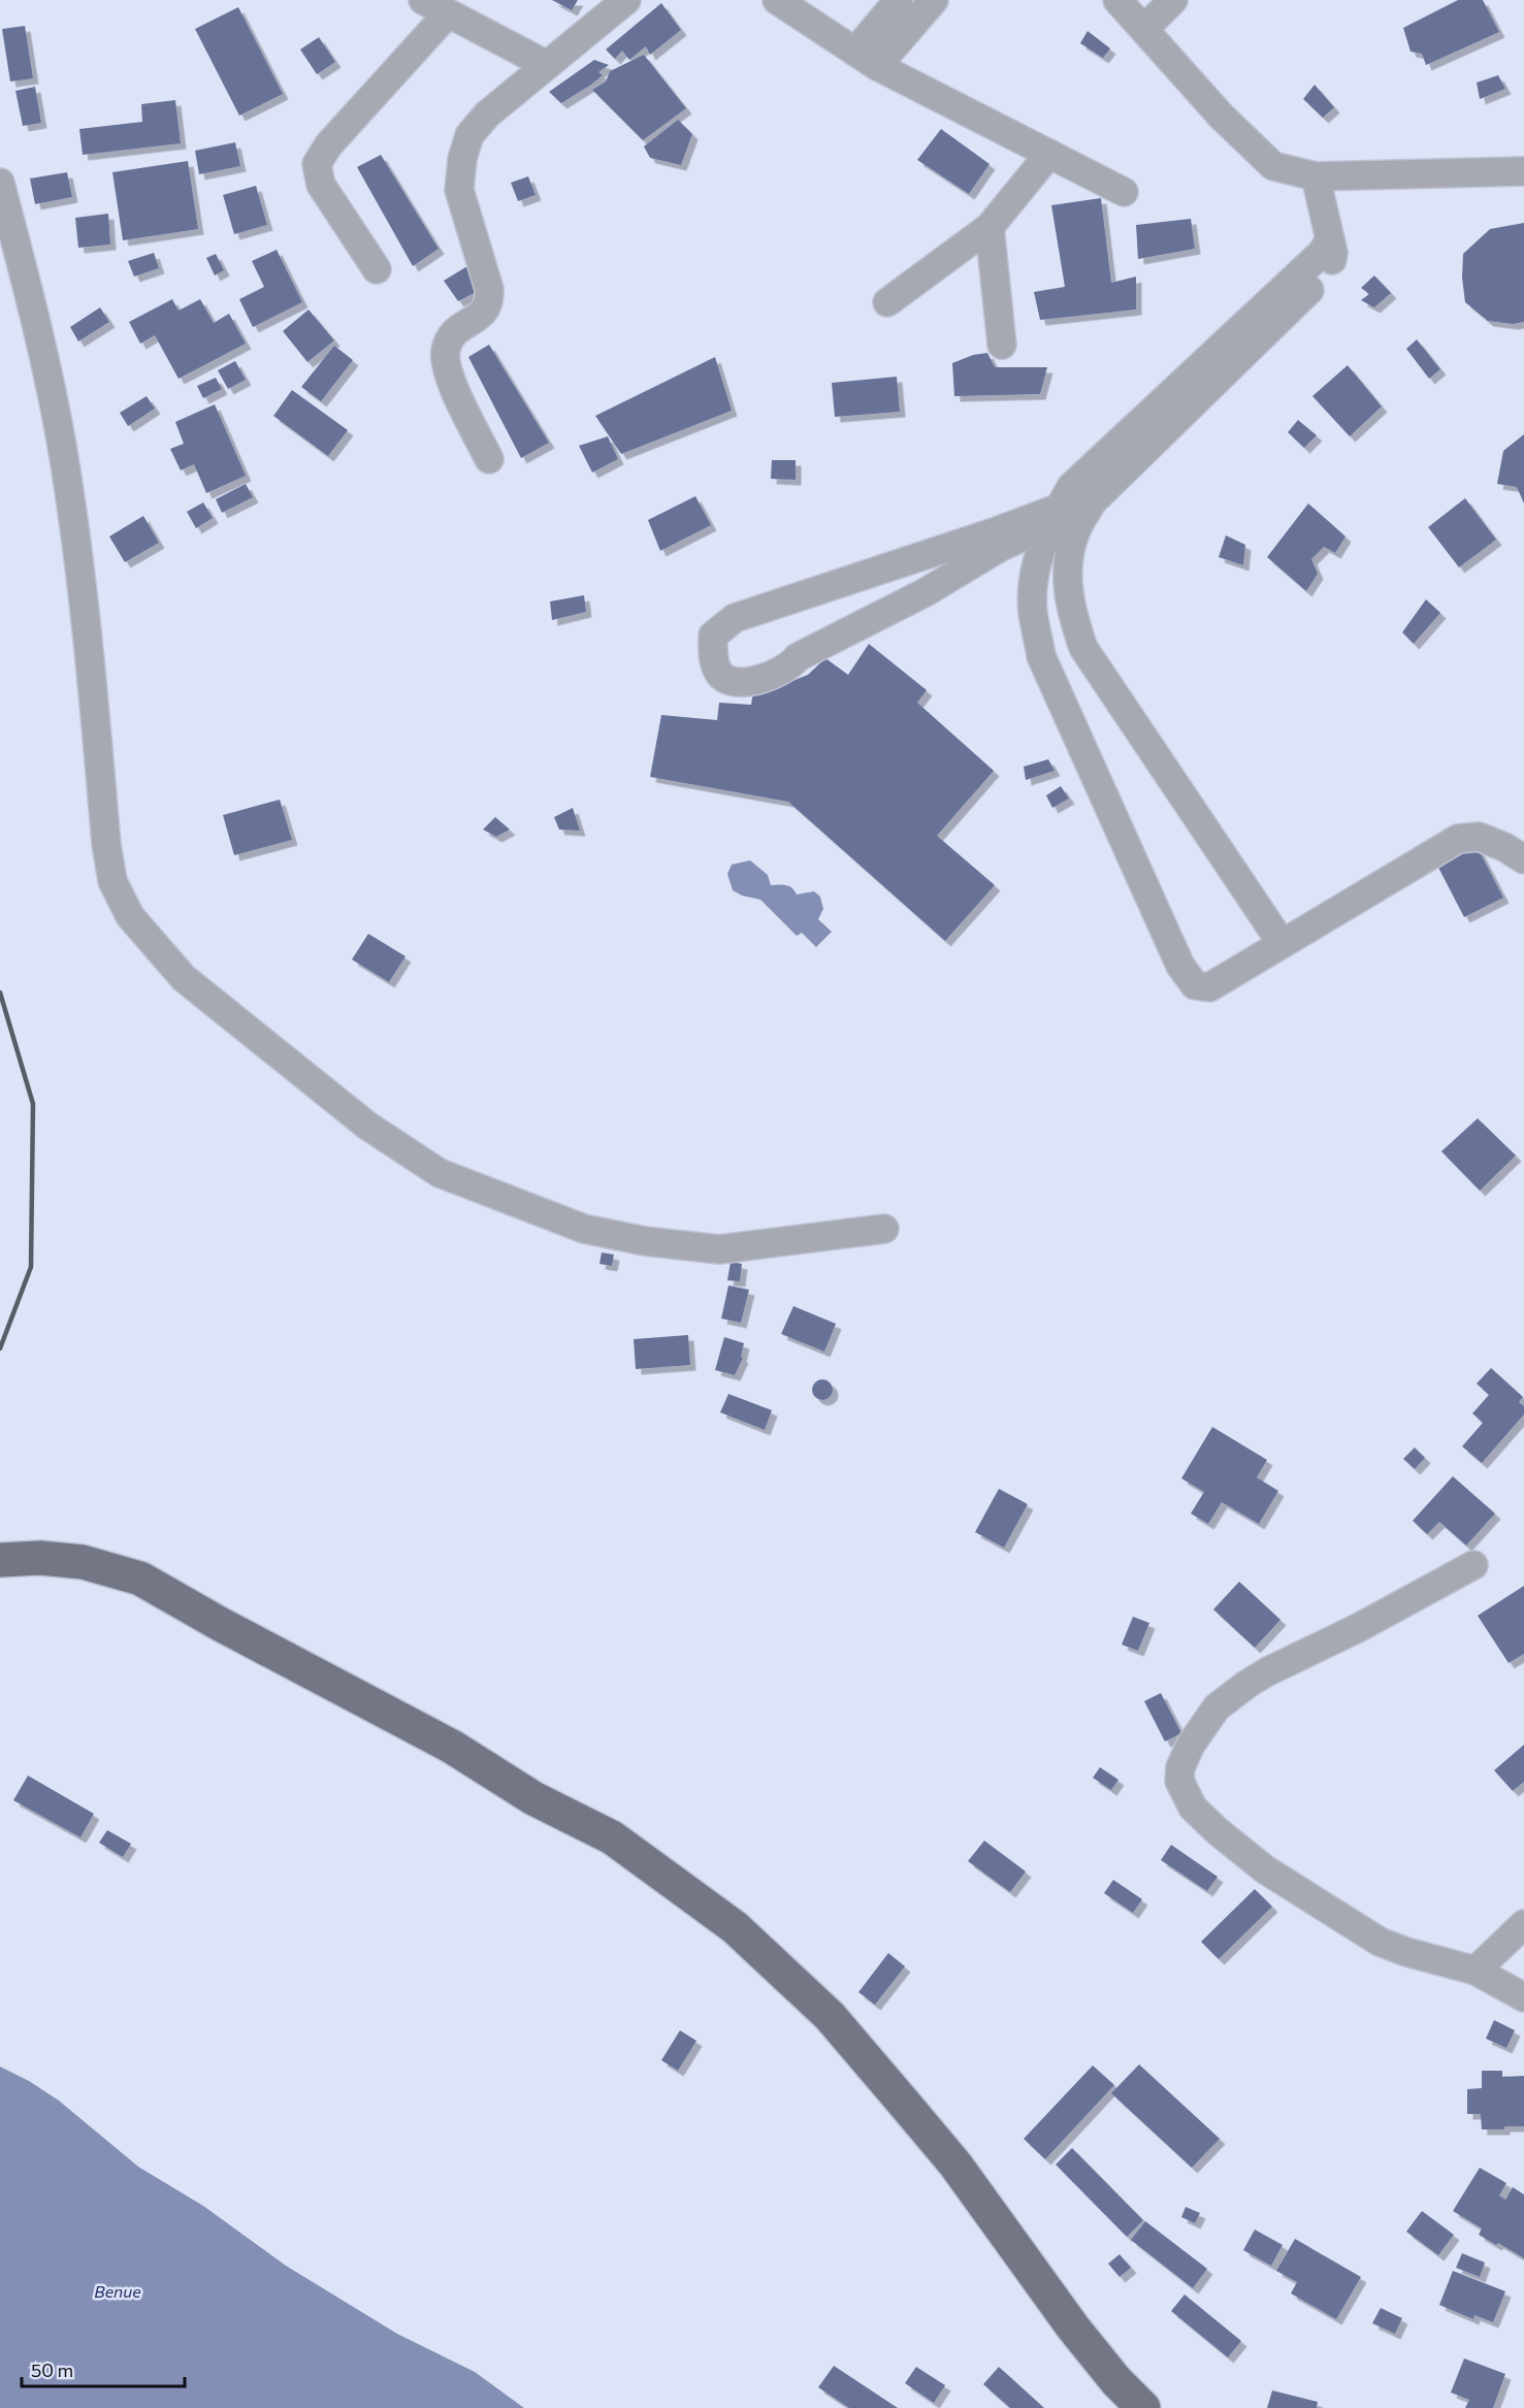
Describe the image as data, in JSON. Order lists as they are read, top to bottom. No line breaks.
{"water":["Benue"],"scale_bar":"50 m"}
